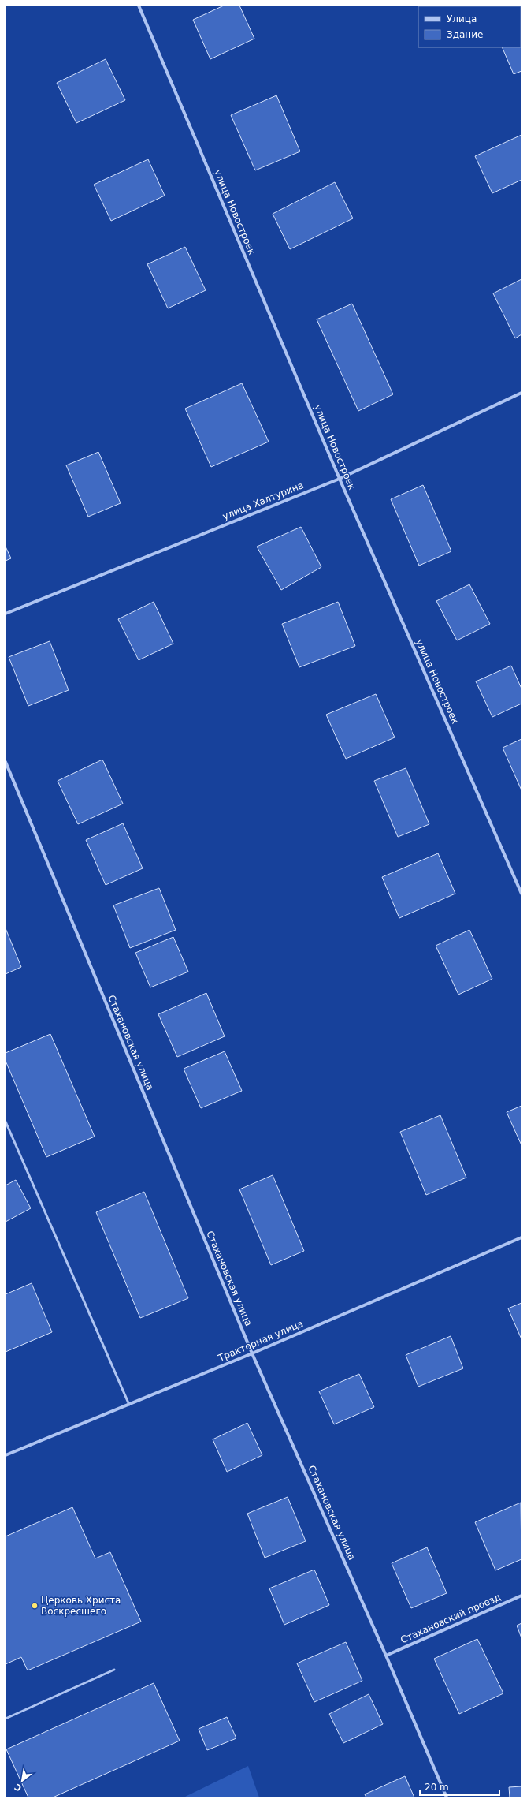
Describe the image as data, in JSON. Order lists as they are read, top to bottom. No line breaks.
{"streets":{"street":["улица Новостроек","улица Халтурина","Стахановская улица","Тракторная улица","Стахановский проезд"]},"crossings":[["улица Новостроек","улица Халтурина"],["Стахановская улица","Тракторная улица"],["Стахановская улица","Стахановский проезд"]],"places":["Церковь Христа Воскресшего"],"legend":["Улица","Здание"],"scale_bar":"20 m","north":"bottom left"}
